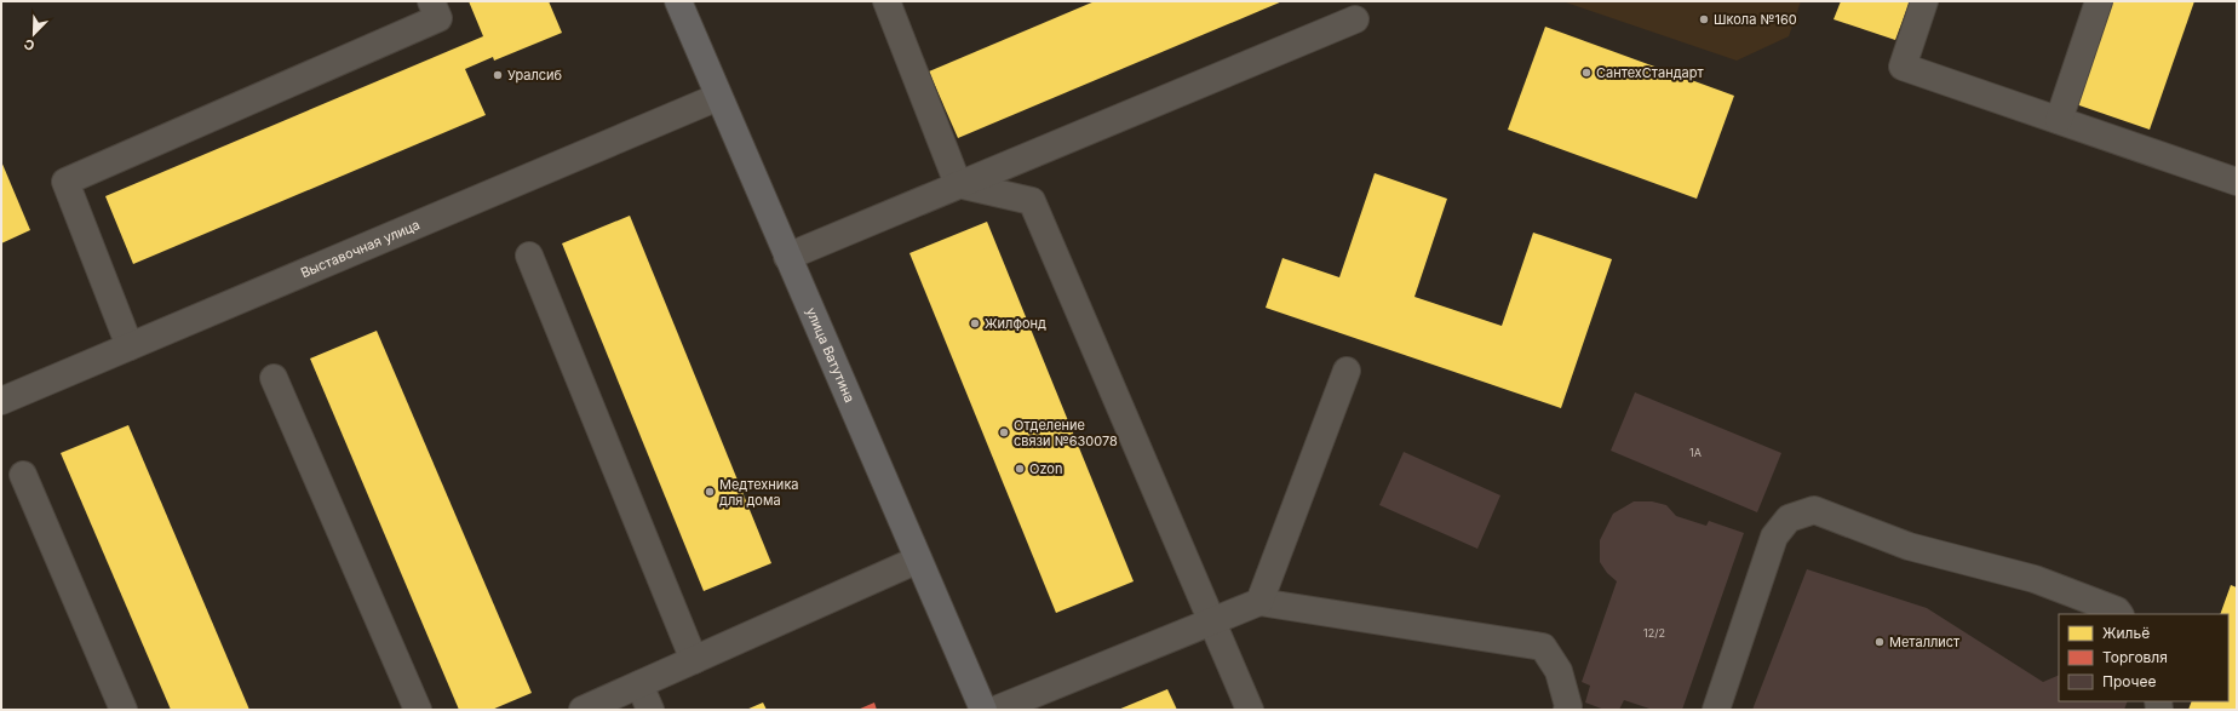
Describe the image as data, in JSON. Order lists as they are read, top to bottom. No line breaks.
{"streets":{"main road":["улица Ватутина"],"street":["Выставочная улица"]},"crossings":[["Выставочная улица","улица Ватутина"]],"places":["Школа №160","СантехСтандарт","Уралсиб","Жилфонд","Отделение связи №630078","Ozon","Медтехника для дома","Металлист"],"house_numbers":["1А","12/2"],"legend":["Жильё","Торговля","Прочее"],"north":"bottom left"}
